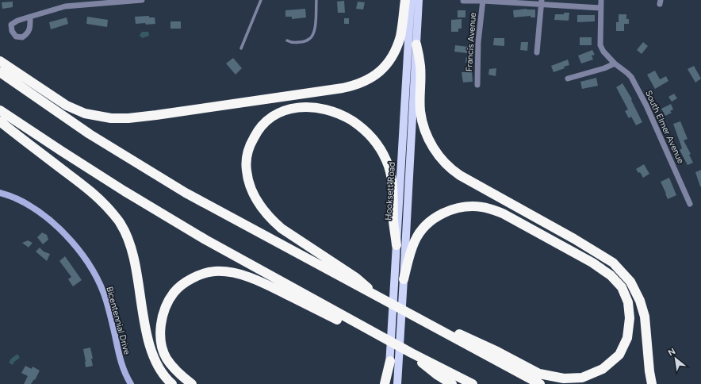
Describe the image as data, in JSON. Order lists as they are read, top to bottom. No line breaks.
{"streets":{"main road":["Hooksett Road"],"street":["Francis Avenue","South Elmer Avenue","Bicentennial Drive"]},"north":"top left"}
